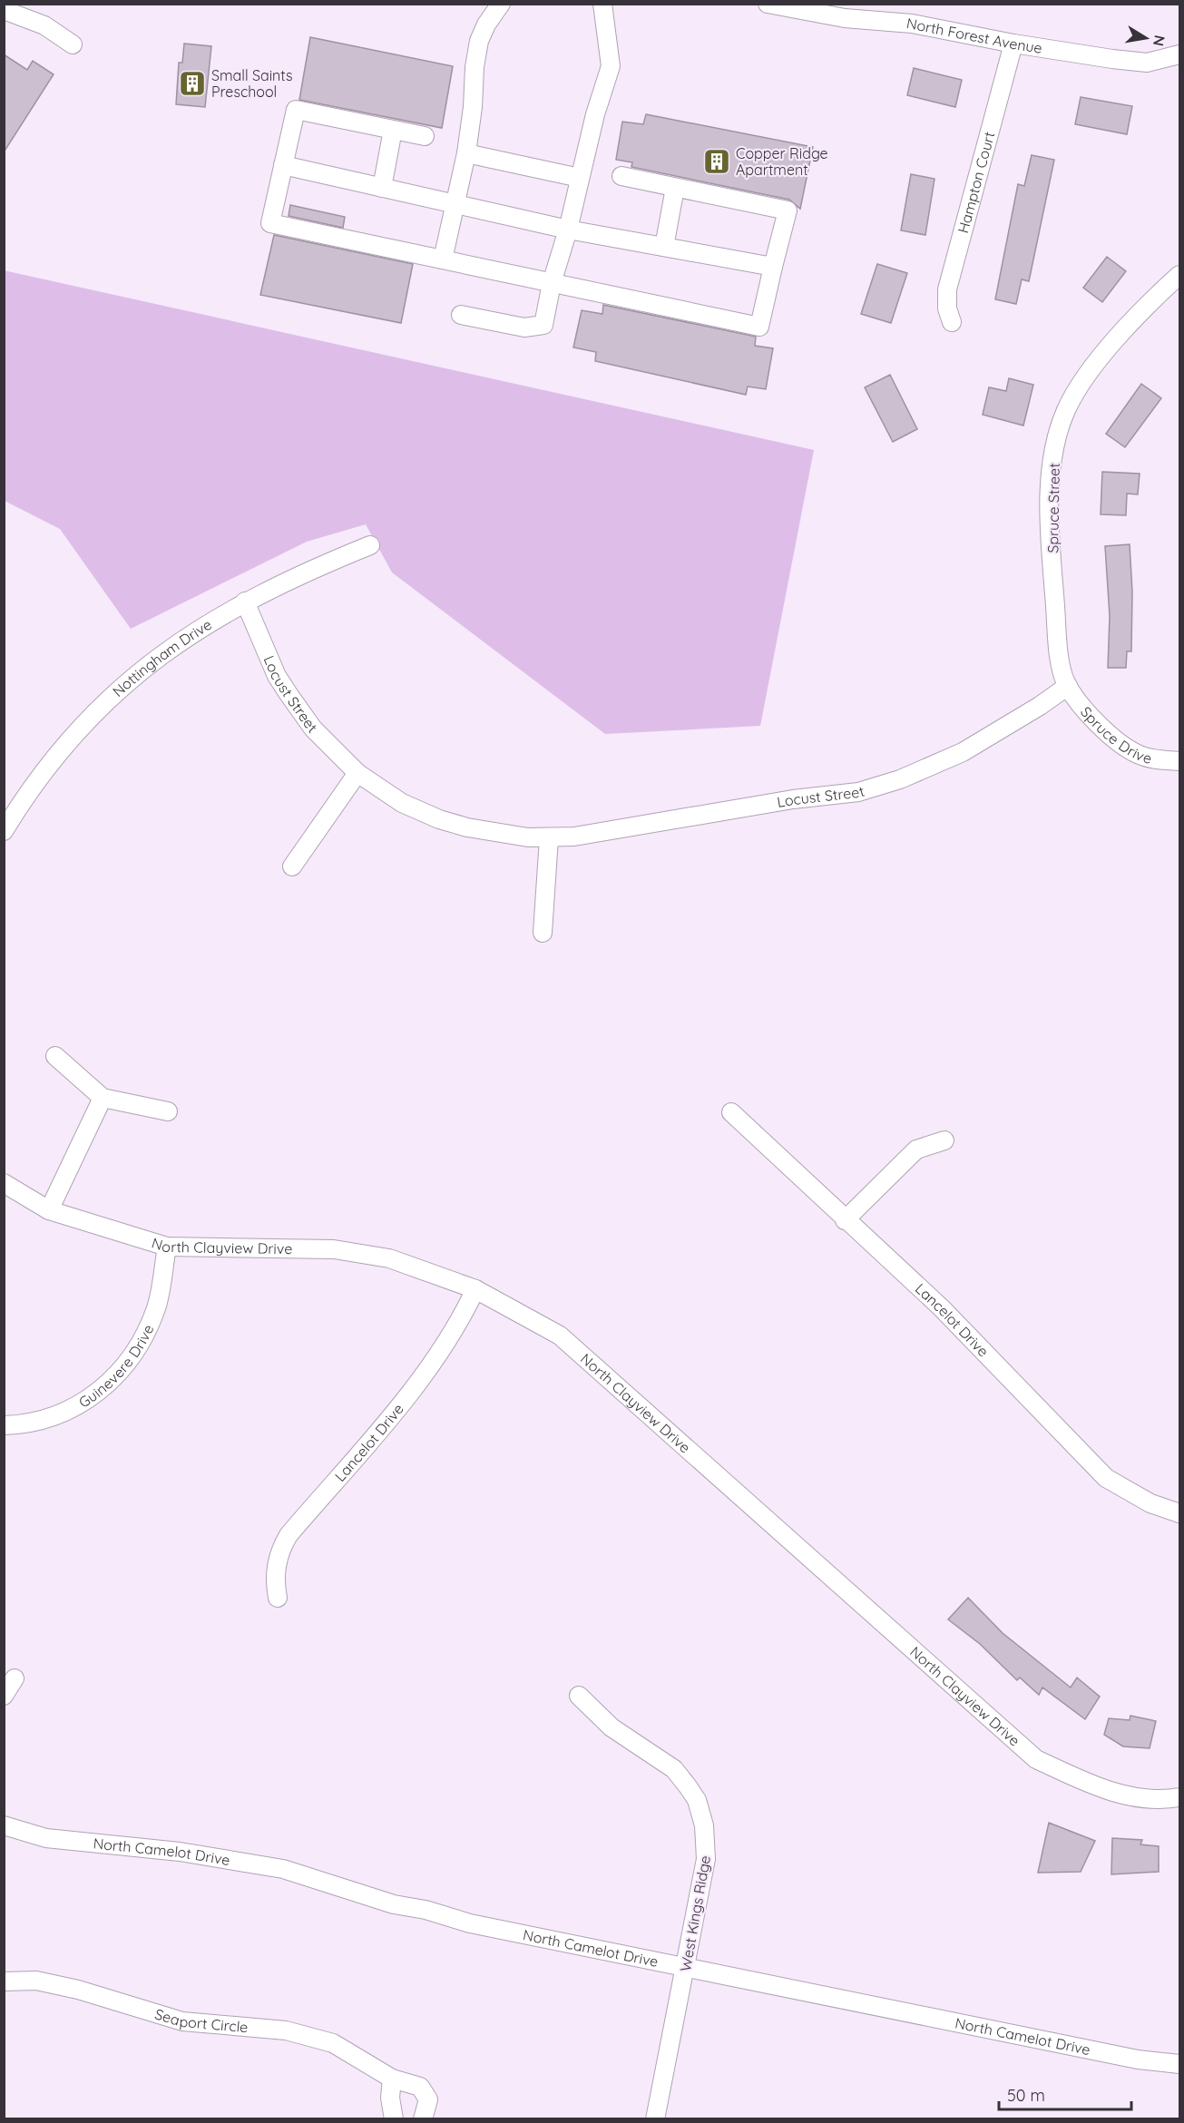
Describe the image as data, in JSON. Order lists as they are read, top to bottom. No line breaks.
{"streets":{"street":["North Forest Avenue","Hampton Court","Spruce Street","Nottingham Drive","Locust Street","Spruce Drive","North Clayview Drive","Lancelot Drive","Guinevere Drive","North Camelot Drive","West Kings Ridge","Seaport Circle"]},"crossings":[["North Forest Avenue","Hampton Court"],["Spruce Street","Locust Street"],["Spruce Street","Spruce Drive"],["Nottingham Drive","Locust Street"],["Locust Street","Spruce Drive"],["North Clayview Drive","Lancelot Drive"],["North Clayview Drive","Guinevere Drive"],["North Camelot Drive","West Kings Ridge"]],"places":{"building":["Small Saints Preschool","Copper Ridge Apartment"]},"scale_bar":"50 m","north":"right"}
